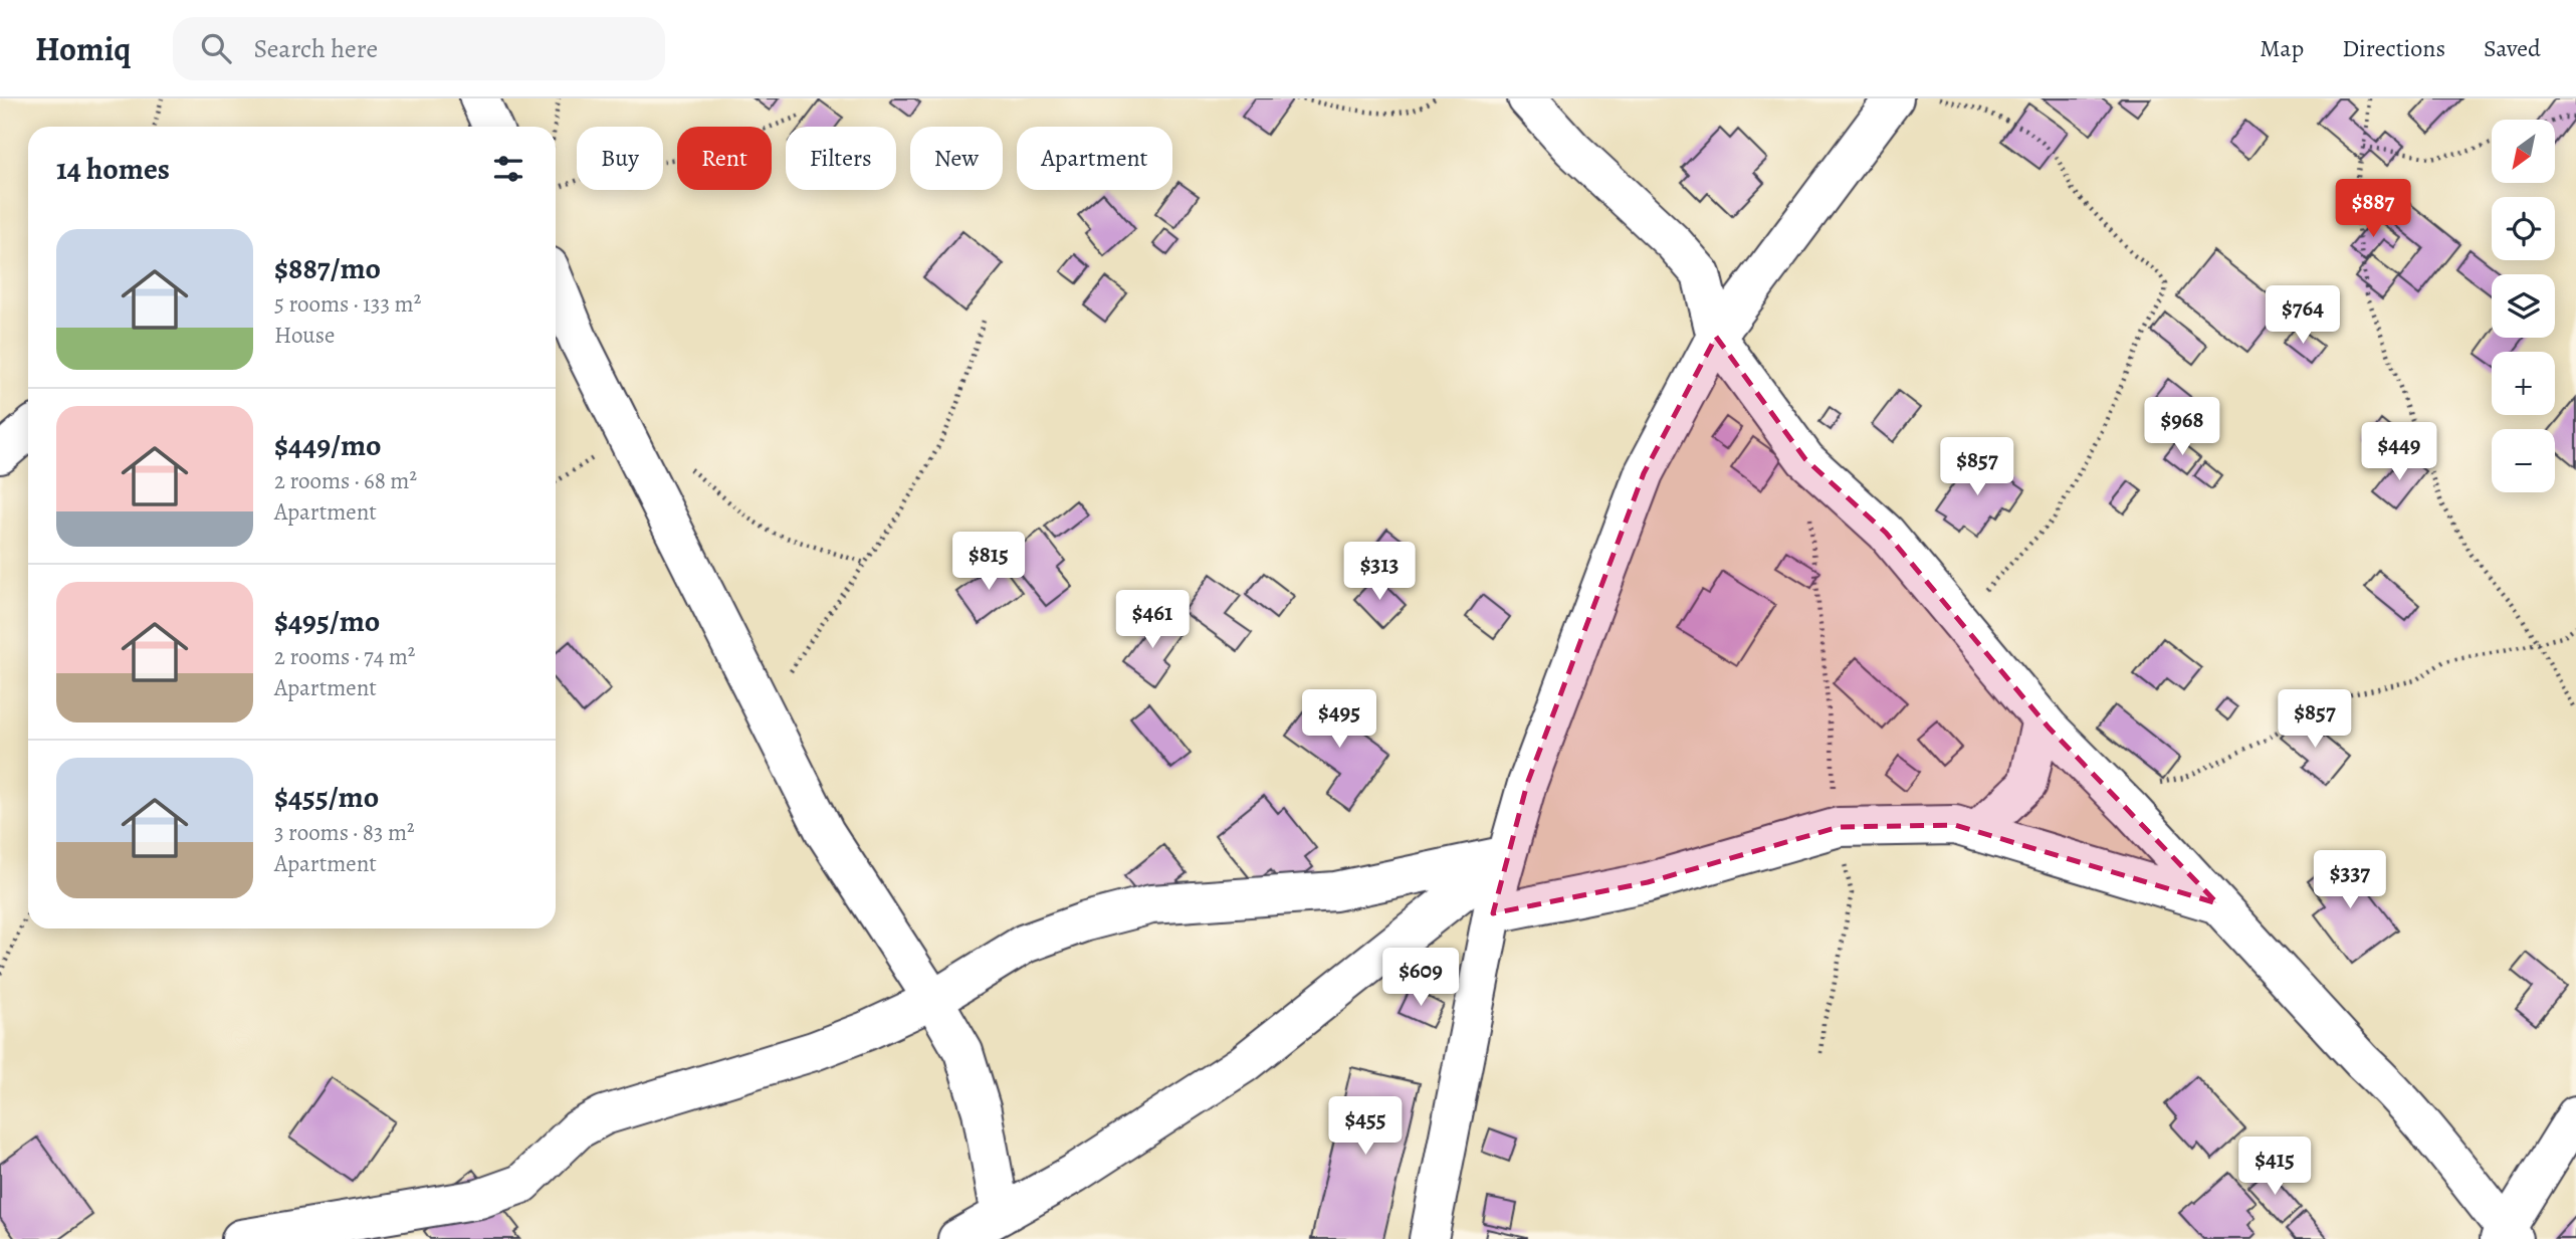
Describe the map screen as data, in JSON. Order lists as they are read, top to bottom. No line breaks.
{"north":"bottom left","page":{"header":"Homiq","search":"Search here","nav":["Map","Directions","Saved"],"map_buttons":["+","−"],"chip":["Buy","Rent","Filters","New","Apartment"],"heading":"14 homes","price":["$887","$764","$968","$449","$857","$815","$313","$461","$495","$857","$337","$609","$455","$415"],"list":[{"name":"$887/mo","note":"5 rooms · 133 m² · House"},{"name":"$449/mo","note":"2 rooms · 68 m² · Apartment"},{"name":"$495/mo","note":"2 rooms · 74 m² · Apartment"},{"name":"$455/mo","note":"3 rooms · 83 m² · Apartment"}]}}
